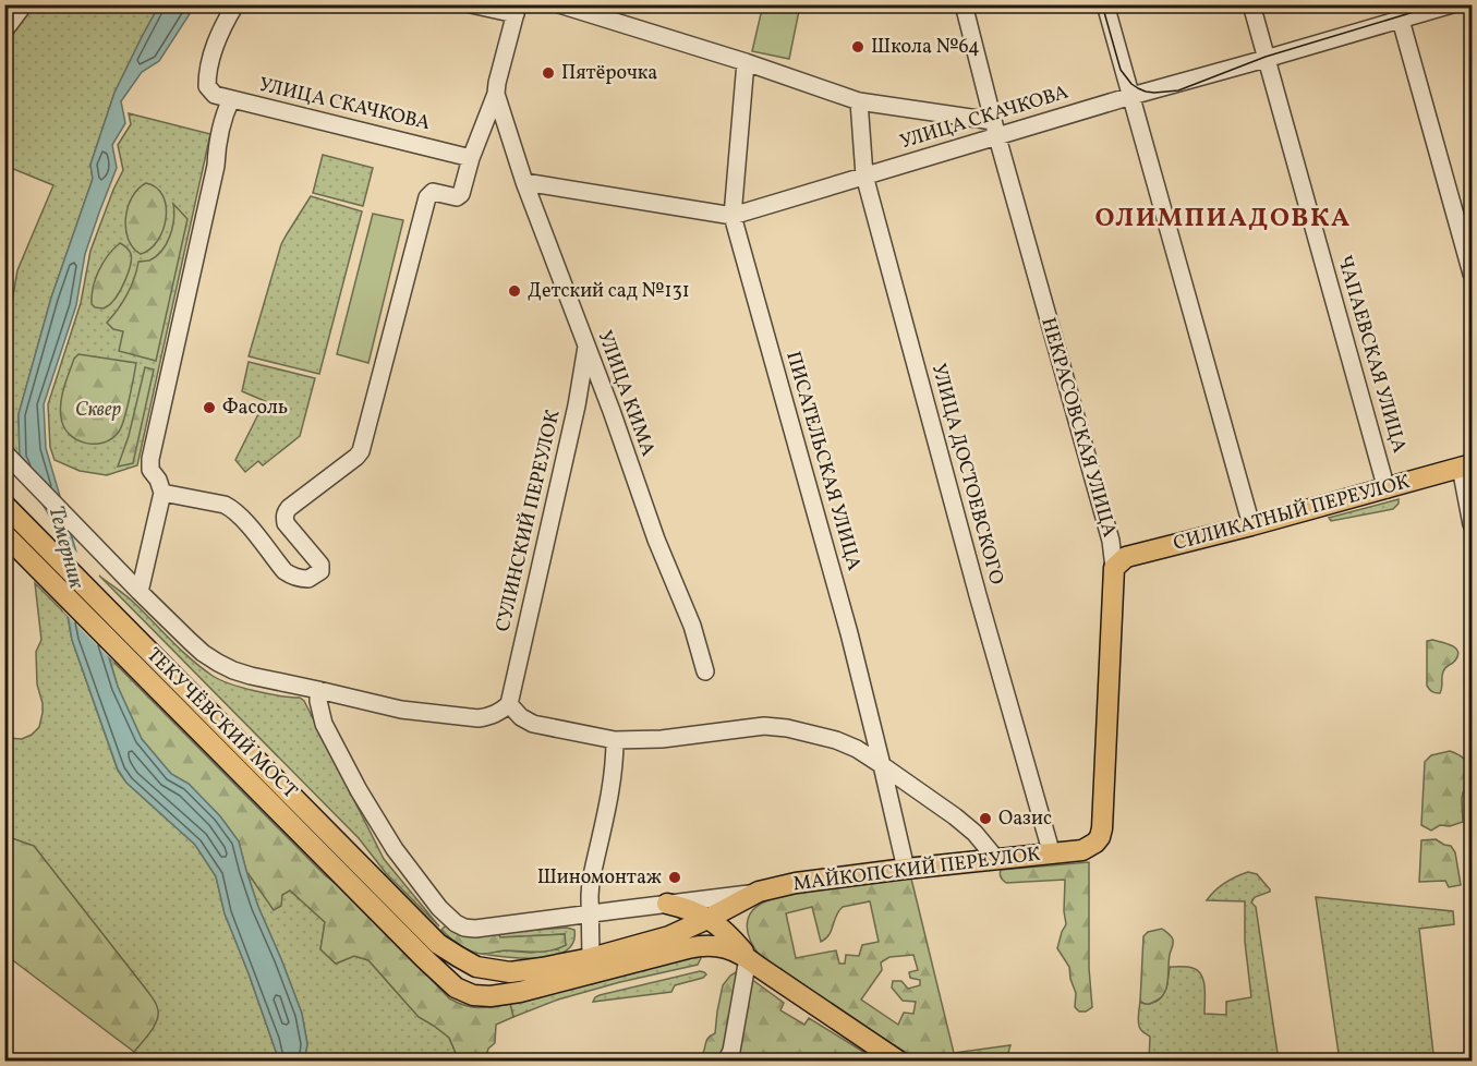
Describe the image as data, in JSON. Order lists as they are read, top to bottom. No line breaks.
{"streets":{"main road":["НЕКРАСОВСКАЯ УЛИЦА","СИЛИКАТНЫЙ ПЕРЕУЛОК","ТЕКУЧЁВСКИЙ МОСТ","МАЙКОПСКИЙ ПЕРЕУЛОК"],"street":["УЛИЦА СКАЧКОВА","ЧАПАЕВСКАЯ УЛИЦА","УЛИЦА КИМА","ПИСАТЕЛЬСКАЯ УЛИЦА","УЛИЦА ДОСТОЕВСКОГО","СУЛИНСКИЙ ПЕРЕУЛОК"]},"crossings":[["УЛИЦА СКАЧКОВА","ЧАПАЕВСКАЯ УЛИЦА"],["УЛИЦА СКАЧКОВА","УЛИЦА КИМА"],["УЛИЦА СКАЧКОВА","НЕКРАСОВСКАЯ УЛИЦА"],["УЛИЦА СКАЧКОВА","ПИСАТЕЛЬСКАЯ УЛИЦА"],["УЛИЦА СКАЧКОВА","УЛИЦА ДОСТОЕВСКОГО"],["ЧАПАЕВСКАЯ УЛИЦА","СИЛИКАТНЫЙ ПЕРЕУЛОК"],["УЛИЦА КИМА","СУЛИНСКИЙ ПЕРЕУЛОК"],["НЕКРАСОВСКАЯ УЛИЦА","СИЛИКАТНЫЙ ПЕРЕУЛОК"],["НЕКРАСОВСКАЯ УЛИЦА","МАЙКОПСКИЙ ПЕРЕУЛОК"],["ПИСАТЕЛЬСКАЯ УЛИЦА","МАЙКОПСКИЙ ПЕРЕУЛОК"],["УЛИЦА ДОСТОЕВСКОГО","МАЙКОПСКИЙ ПЕРЕУЛОК"],["ТЕКУЧЁВСКИЙ МОСТ","МАЙКОПСКИЙ ПЕРЕУЛОК"]],"districts":["ОЛИМПИАДОВКА"],"water":["Темерник"],"parks":["Сквер"],"places":["Школа №64","Пятёрочка","Детский сад №131","Фасоль","Оазис","Шиномонтаж"]}
